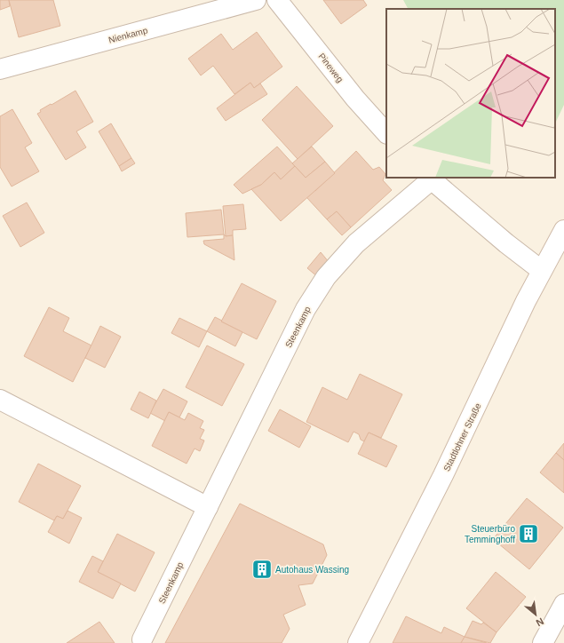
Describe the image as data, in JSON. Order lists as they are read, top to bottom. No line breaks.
{"streets":{"street":["Nienkamp","Pineweg","Steenkamp","Stadtlohner Straße"]},"places":{"building":["Steuerbüro Temminghoff","Autohaus Wassing"]},"north":"bottom right"}
